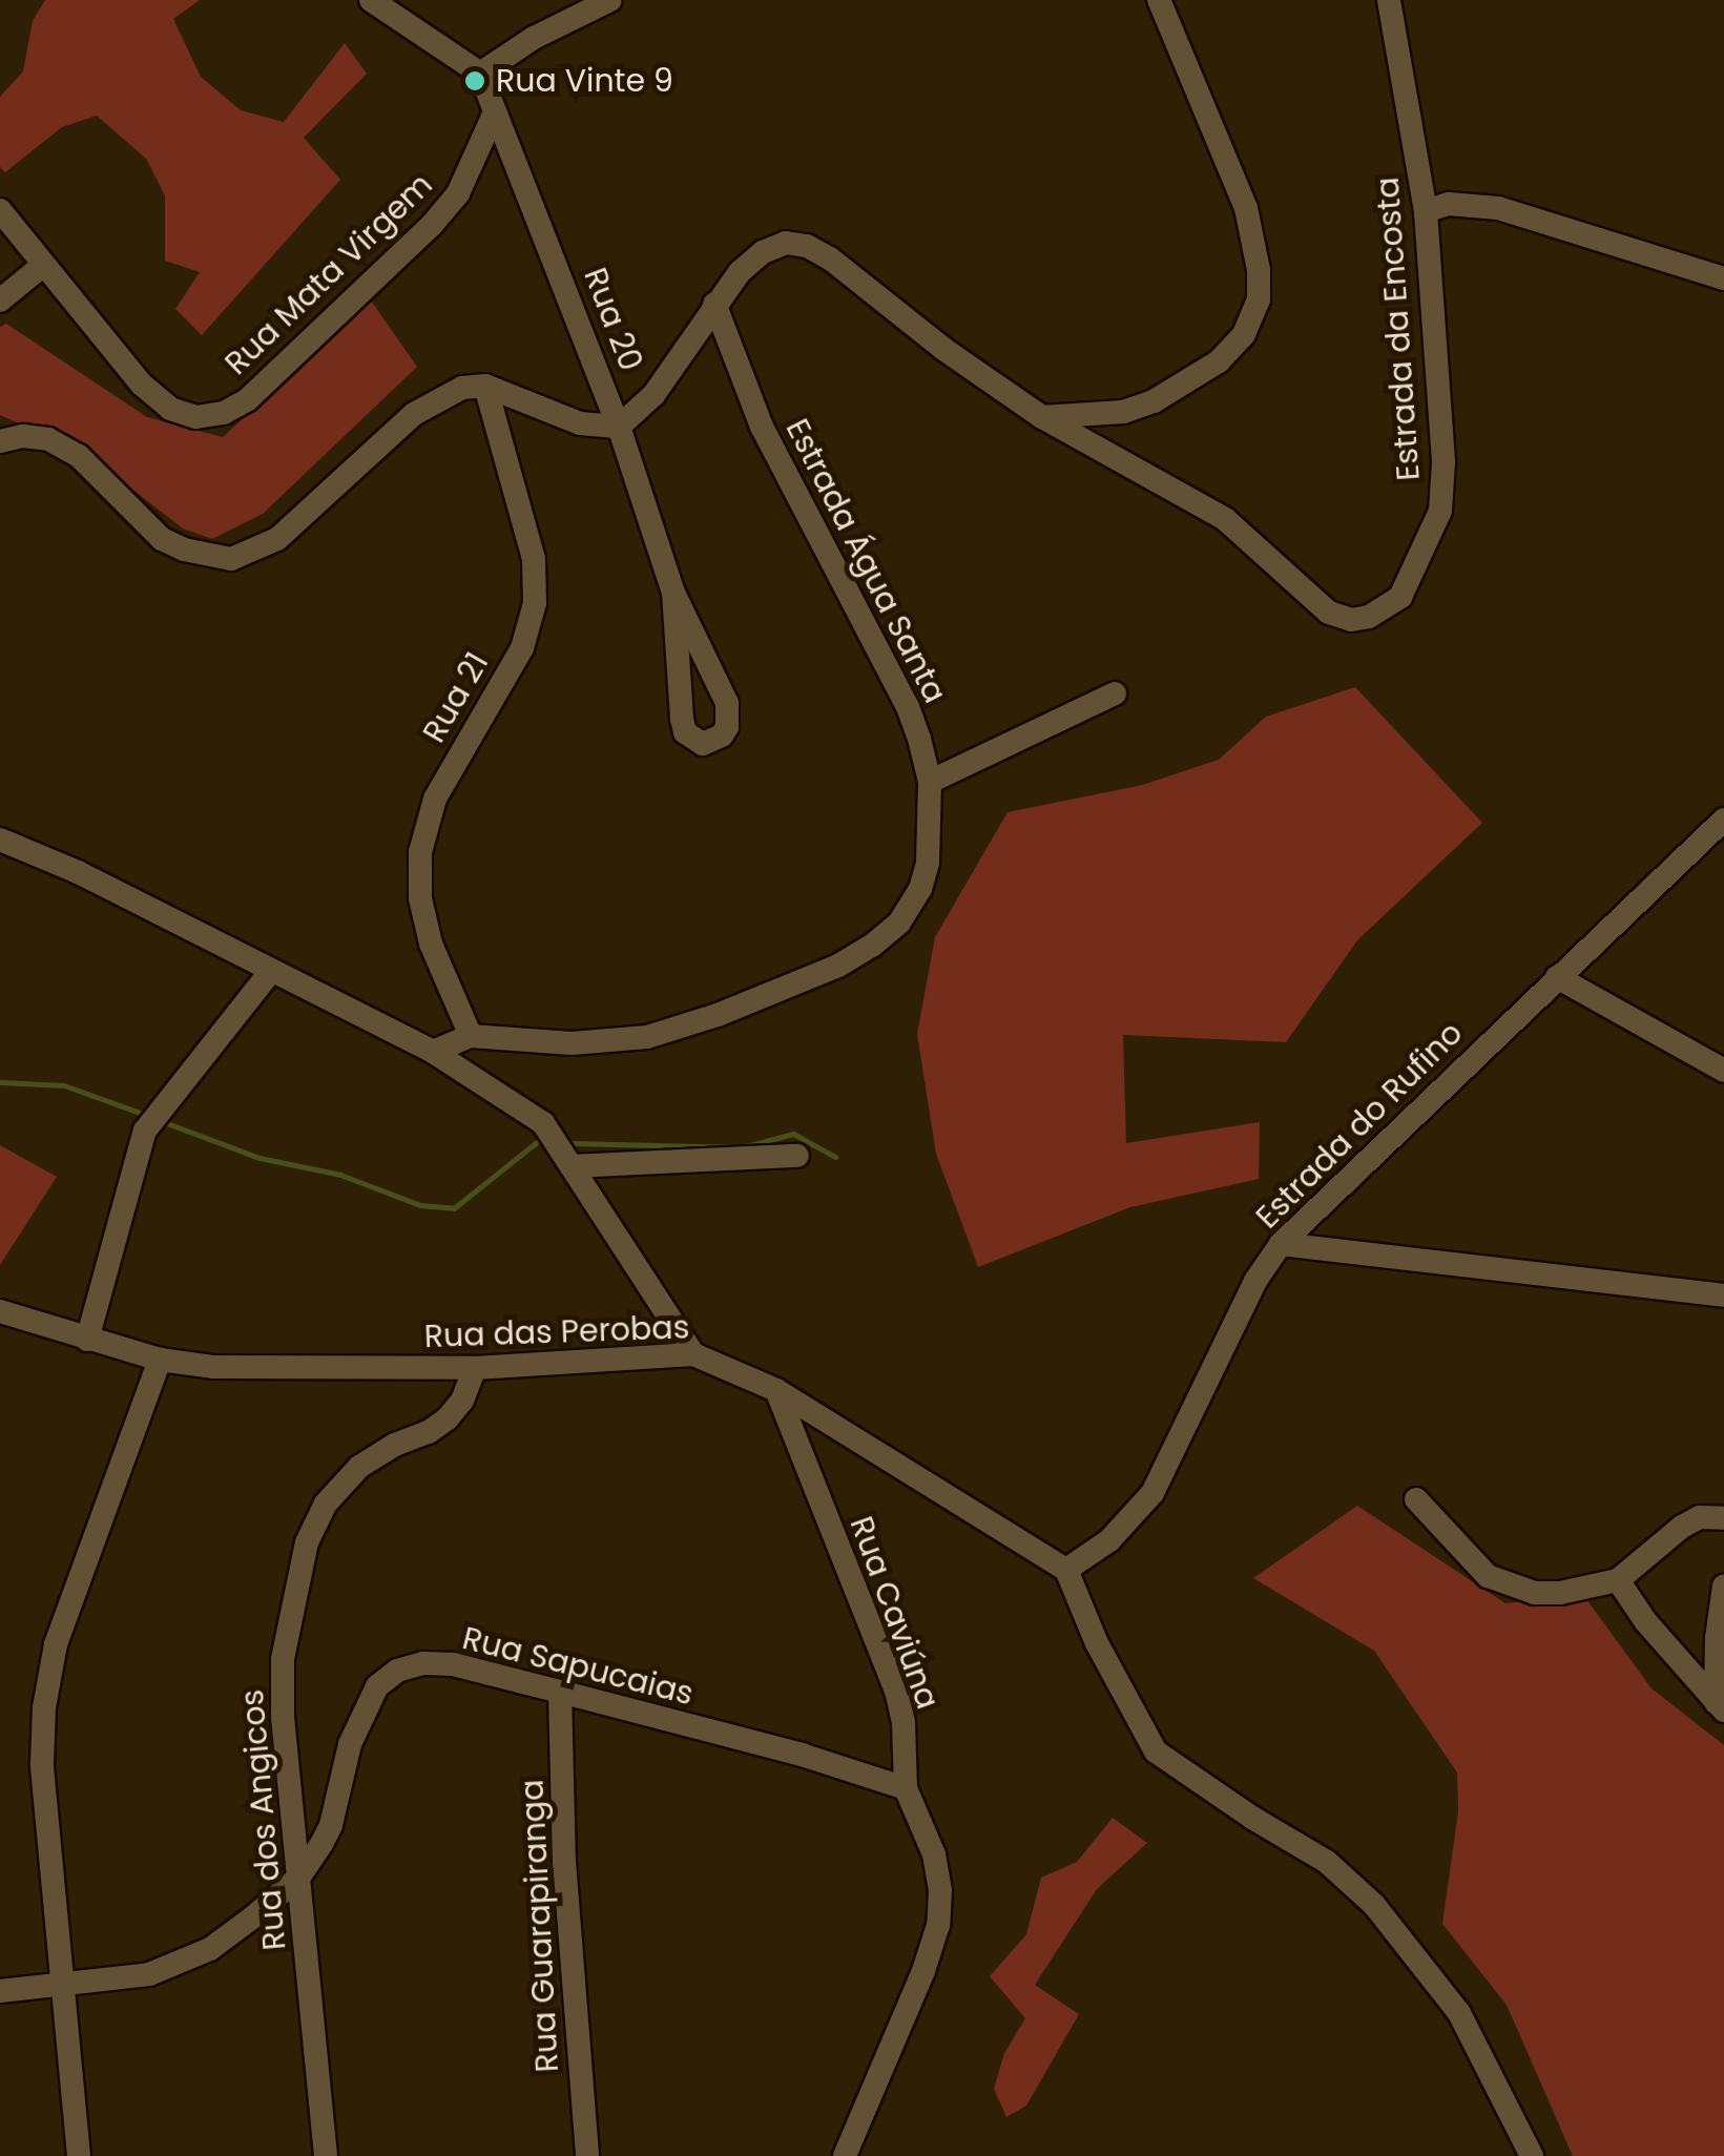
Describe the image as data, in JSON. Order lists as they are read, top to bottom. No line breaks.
{"streets":{"street":["Rua Mata Virgem","Rua 20","Estrada da Encosta","Estrada Água Santa","Rua 21","Estrada do Rufino","Rua das Perobas","Rua Caviúna","Rua Sapucaias","Rua dos Angicos","Rua Guarapiranga"]},"crossings":[["Rua Mata Virgem","Rua 20"],["Estrada Água Santa","Rua 21"],["Estrada do Rufino","Rua das Perobas"],["Rua das Perobas","Rua Caviúna"],["Rua das Perobas","Rua dos Angicos"],["Rua Caviúna","Rua Sapucaias"],["Rua Sapucaias","Rua dos Angicos"],["Rua Sapucaias","Rua Guarapiranga"]],"places":["Rua Vinte 9"]}
